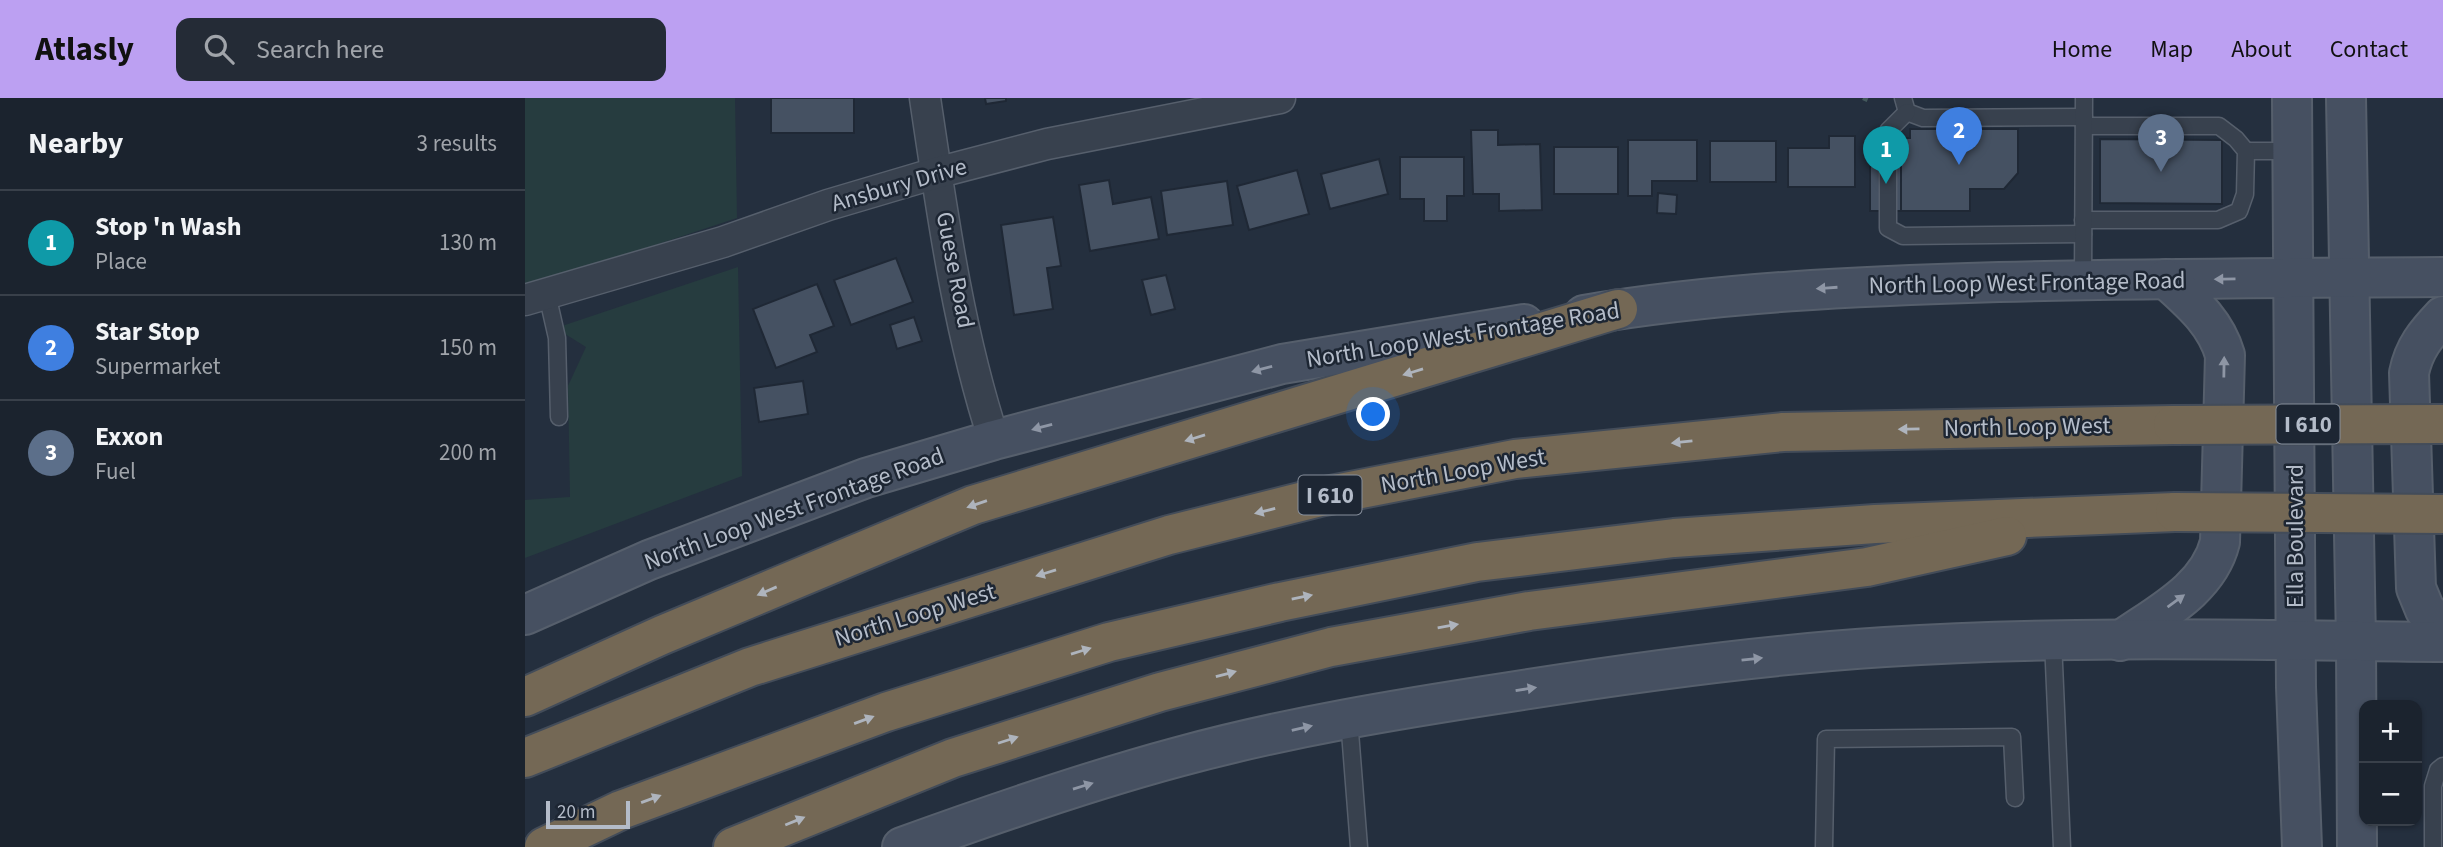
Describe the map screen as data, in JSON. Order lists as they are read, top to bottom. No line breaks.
{"streets":{"highway":["I 610","North Loop West"],"main road":["North Loop West Frontage Road","Ella Boulevard"],"street":["Ansbury Drive","Guese Road"]},"crossings":[["Ansbury Drive","Guese Road"],["Guese Road","North Loop West Frontage Road"],["North Loop West Frontage Road","Ella Boulevard"]],"one_way":["North Loop West Frontage Road"],"scale_bar":"20 m","page":{"header":"Atlasly","search":"Search here","nav":["Home","Map","About","Contact"],"heading":["Nearby","3 results"],"pins":["2","3","1"],"list":[{"mark":"1","name":"Stop 'n Wash","note":"Place","value":"130 m"},{"mark":"2","name":"Star Stop","note":"Supermarket","value":"150 m"},{"mark":"3","name":"Exxon","note":"Fuel","value":"200 m"}],"map_buttons":["+","−"],"scale":"20 m"}}
